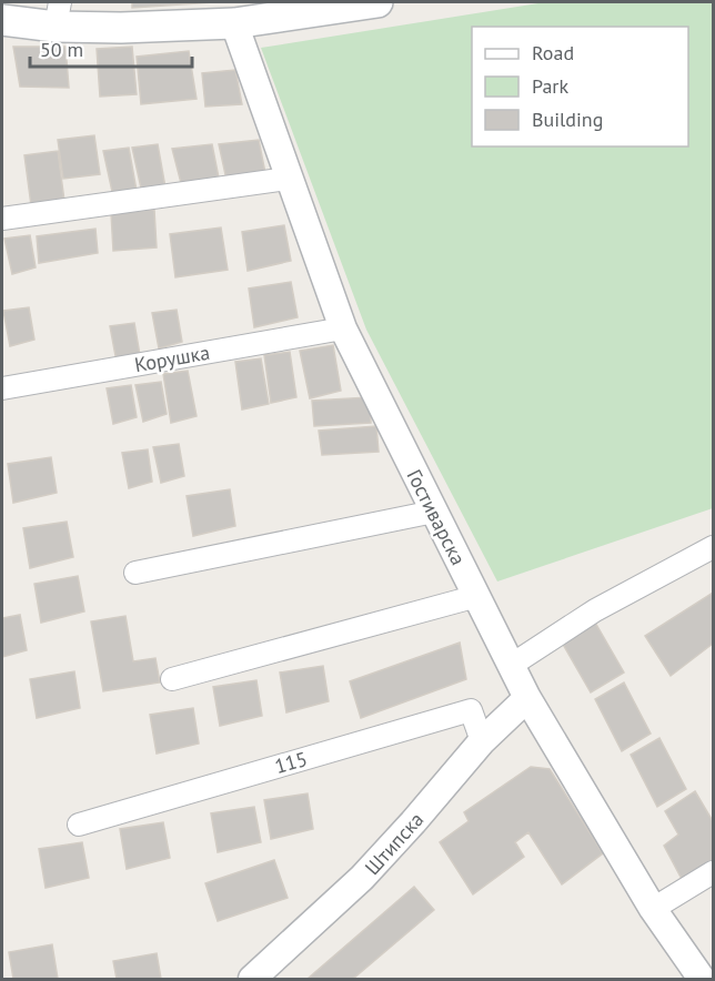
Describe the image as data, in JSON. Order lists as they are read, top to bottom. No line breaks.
{"streets":{"street":["Корушка","Гостиварска","115","Штипска"]},"crossings":[["Корушка","Гостиварска"],["Гостиварска","Штипска"],["115","Штипска"]],"legend":["Road","Park","Building"],"scale_bar":"50 m"}
